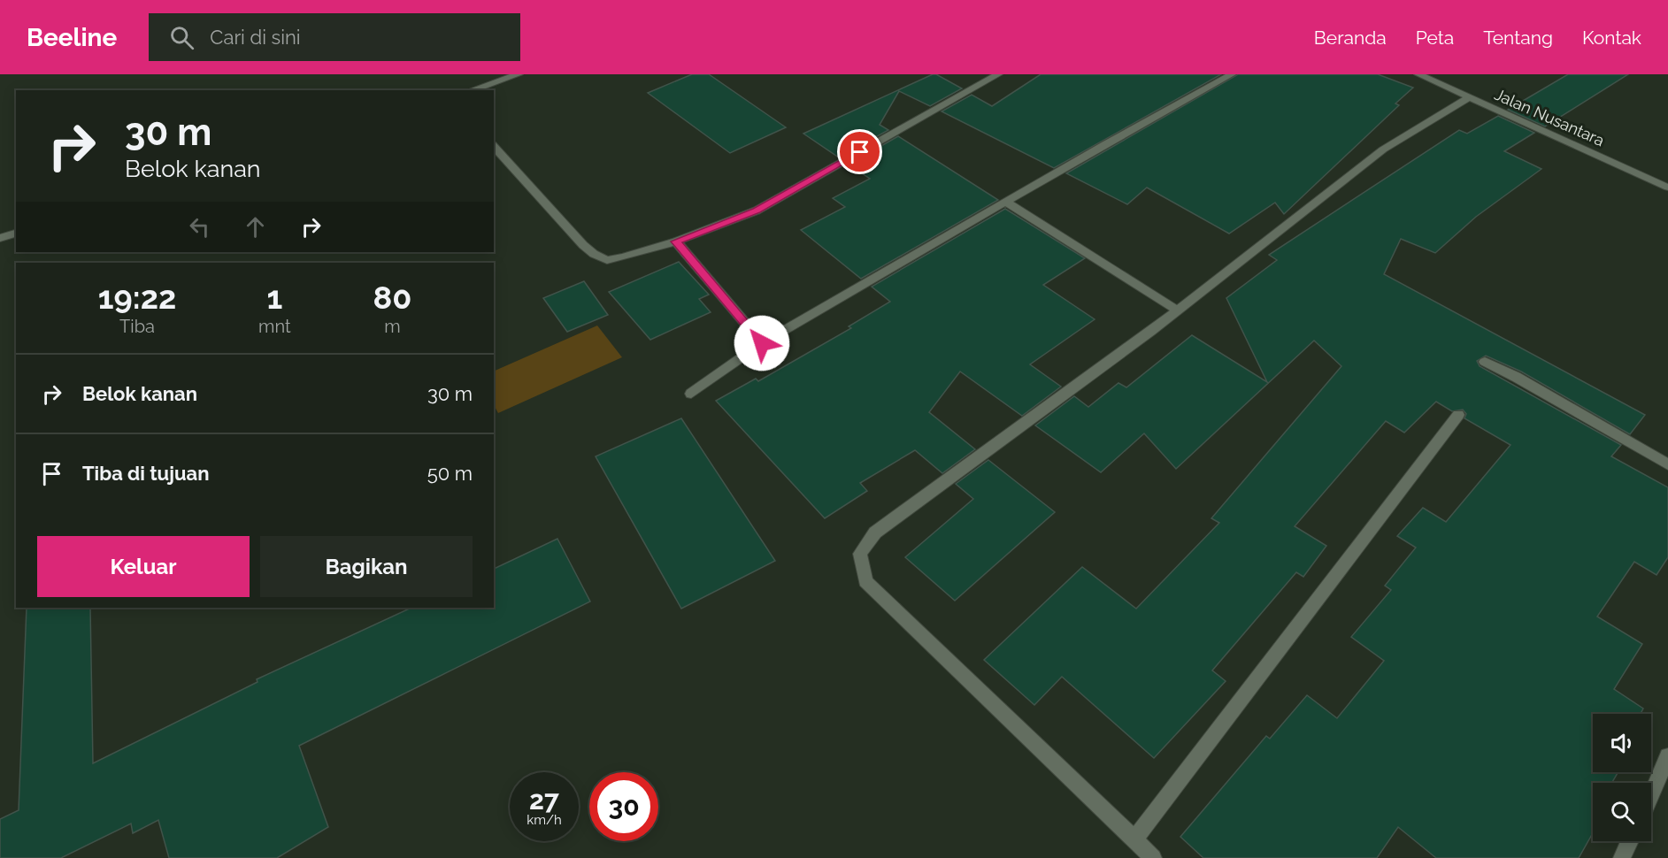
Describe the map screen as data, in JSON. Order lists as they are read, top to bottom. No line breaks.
{"streets":{"street":["Jalan Nusantara"]},"page":{"header":"Beeline","search":"Cari di sini","nav":["Beranda","Peta","Tentang","Kontak"],"turn":["30 m","Belok kanan"],"eta":["19:22","Tiba","1","mnt","80","m"],"list":[{"name":"Belok kanan","value":"30 m"},{"name":"Tiba di tujuan","value":"50 m"}],"buttons":["Keluar","Bagikan"],"speed":"27 km/h","limit":"30"}}
